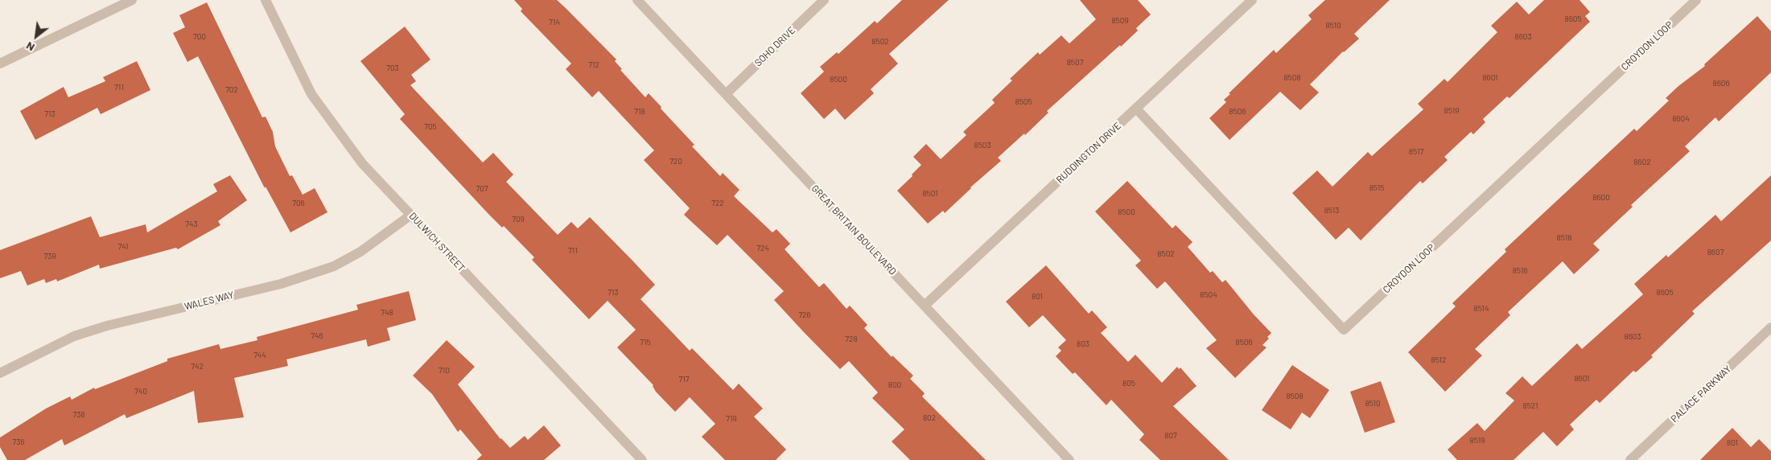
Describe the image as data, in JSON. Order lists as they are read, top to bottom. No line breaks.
{"streets":{"street":["CROYDON LOOP","SOHO DRIVE","RUDDINGTON DRIVE","GREAT BRITAIN BOULEVARD","DULWICH STREET","WALES WAY","PALACE PARKWAY"]},"crossings":[["CROYDON LOOP","RUDDINGTON DRIVE"],["SOHO DRIVE","GREAT BRITAIN BOULEVARD"],["RUDDINGTON DRIVE","GREAT BRITAIN BOULEVARD"],["DULWICH STREET","WALES WAY"]],"house_numbers":["8605","8509","714","8510","700","8603","8502","8507","712","703","8508","8601","8500","8606","711","702","8505","8519","718","8506","713","8604","705","8503","8517","720","8602","8515","707","8501","8600","706","722","8513","8500","709","743","8518","741","724","711","8607","8502","739","8516","713","8605","8504","801","8514","748","726","746","8603","728","715","8506","803","744","8512","742","710","8601","717","805","800","740","8508","8510","8521","738","802","719","807","8519","736","801"],"north":"bottom left"}
